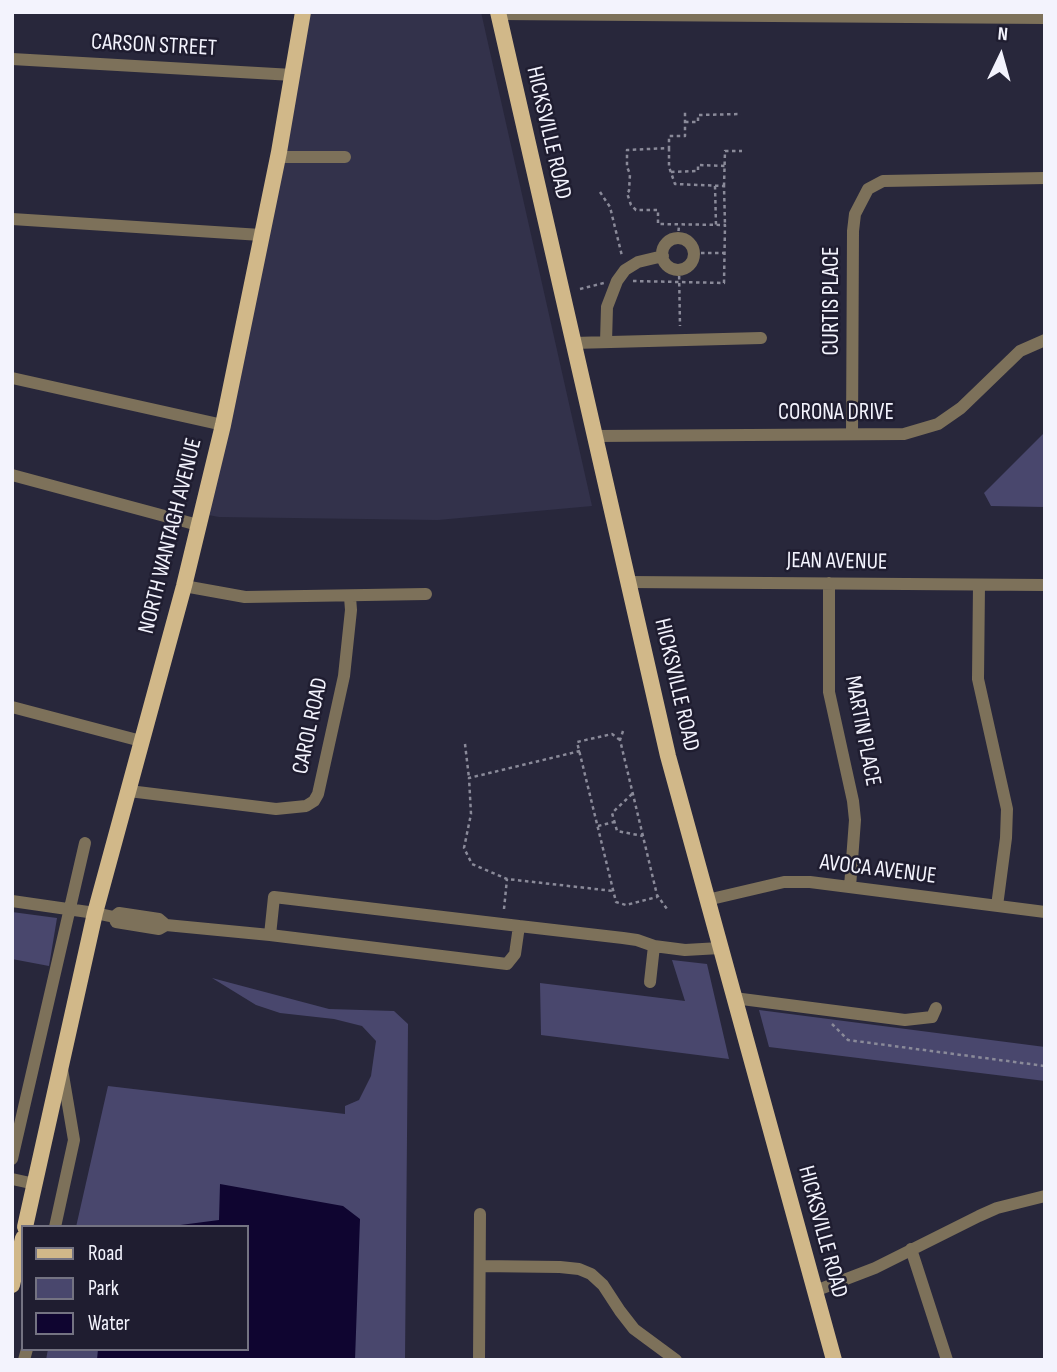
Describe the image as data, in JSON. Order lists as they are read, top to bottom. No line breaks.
{"streets":{"main road":["HICKSVILLE ROAD","NORTH WANTAGH AVENUE"],"street":["CARSON STREET","CURTIS PLACE","CORONA DRIVE","JEAN AVENUE","CAROL ROAD","MARTIN PLACE","AVOCA AVENUE"]},"crossings":[["CARSON STREET","NORTH WANTAGH AVENUE"],["HICKSVILLE ROAD","CORONA DRIVE"],["HICKSVILLE ROAD","JEAN AVENUE"],["HICKSVILLE ROAD","AVOCA AVENUE"],["CURTIS PLACE","CORONA DRIVE"],["NORTH WANTAGH AVENUE","CAROL ROAD"],["JEAN AVENUE","MARTIN PLACE"],["MARTIN PLACE","AVOCA AVENUE"]],"legend":["Road","Park","Water"],"north":"top"}
